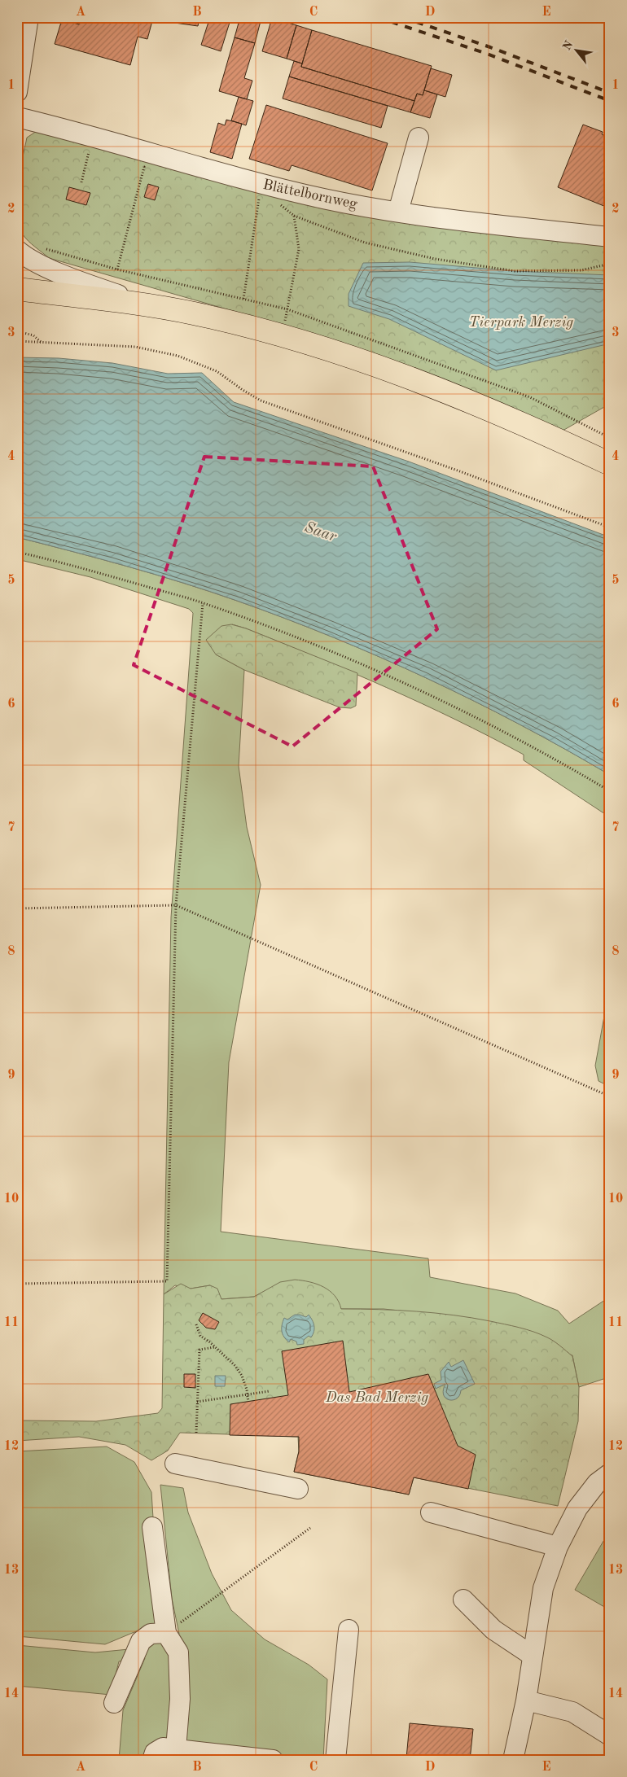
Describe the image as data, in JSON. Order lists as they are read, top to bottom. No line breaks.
{"streets":{"street":["Blättelbornweg"]},"water":["Saar"],"parks":["Tierpark Merzig","Das Bad Merzig"],"north":"top left","grid":{"columns":["A","B","C","D","E"],"rows":["1","2","3","4","5","6","7","8","9","10","11","12","13","14"]}}
